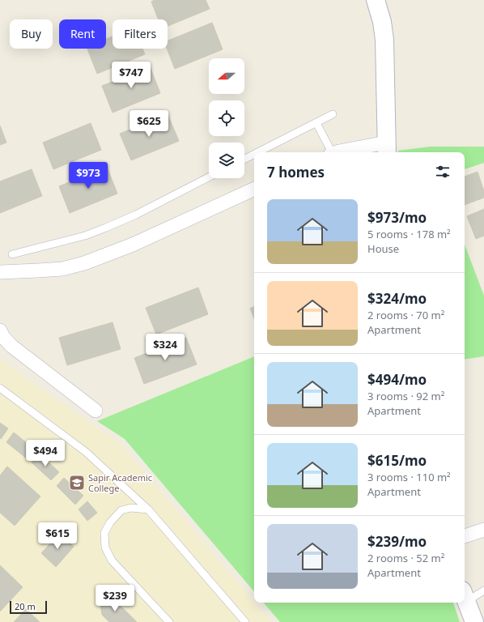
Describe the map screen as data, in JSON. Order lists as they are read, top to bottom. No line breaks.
{"places":{"school or university":["Sapir Academic College"]},"scale_bar":"20 m","north":"left","page":{"chip":["Buy","Rent","Filters"],"price":["$747","$625","$973","$324","$494","$615","$239"],"heading":"7 homes","list":[{"name":"$973/mo","note":"5 rooms · 178 m² · House"},{"name":"$324/mo","note":"2 rooms · 70 m² · Apartment"},{"name":"$494/mo","note":"3 rooms · 92 m² · Apartment"},{"name":"$615/mo","note":"3 rooms · 110 m² · Apartment"},{"name":"$239/mo","note":"2 rooms · 52 m² · Apartment"}],"scale":"20 m"}}
